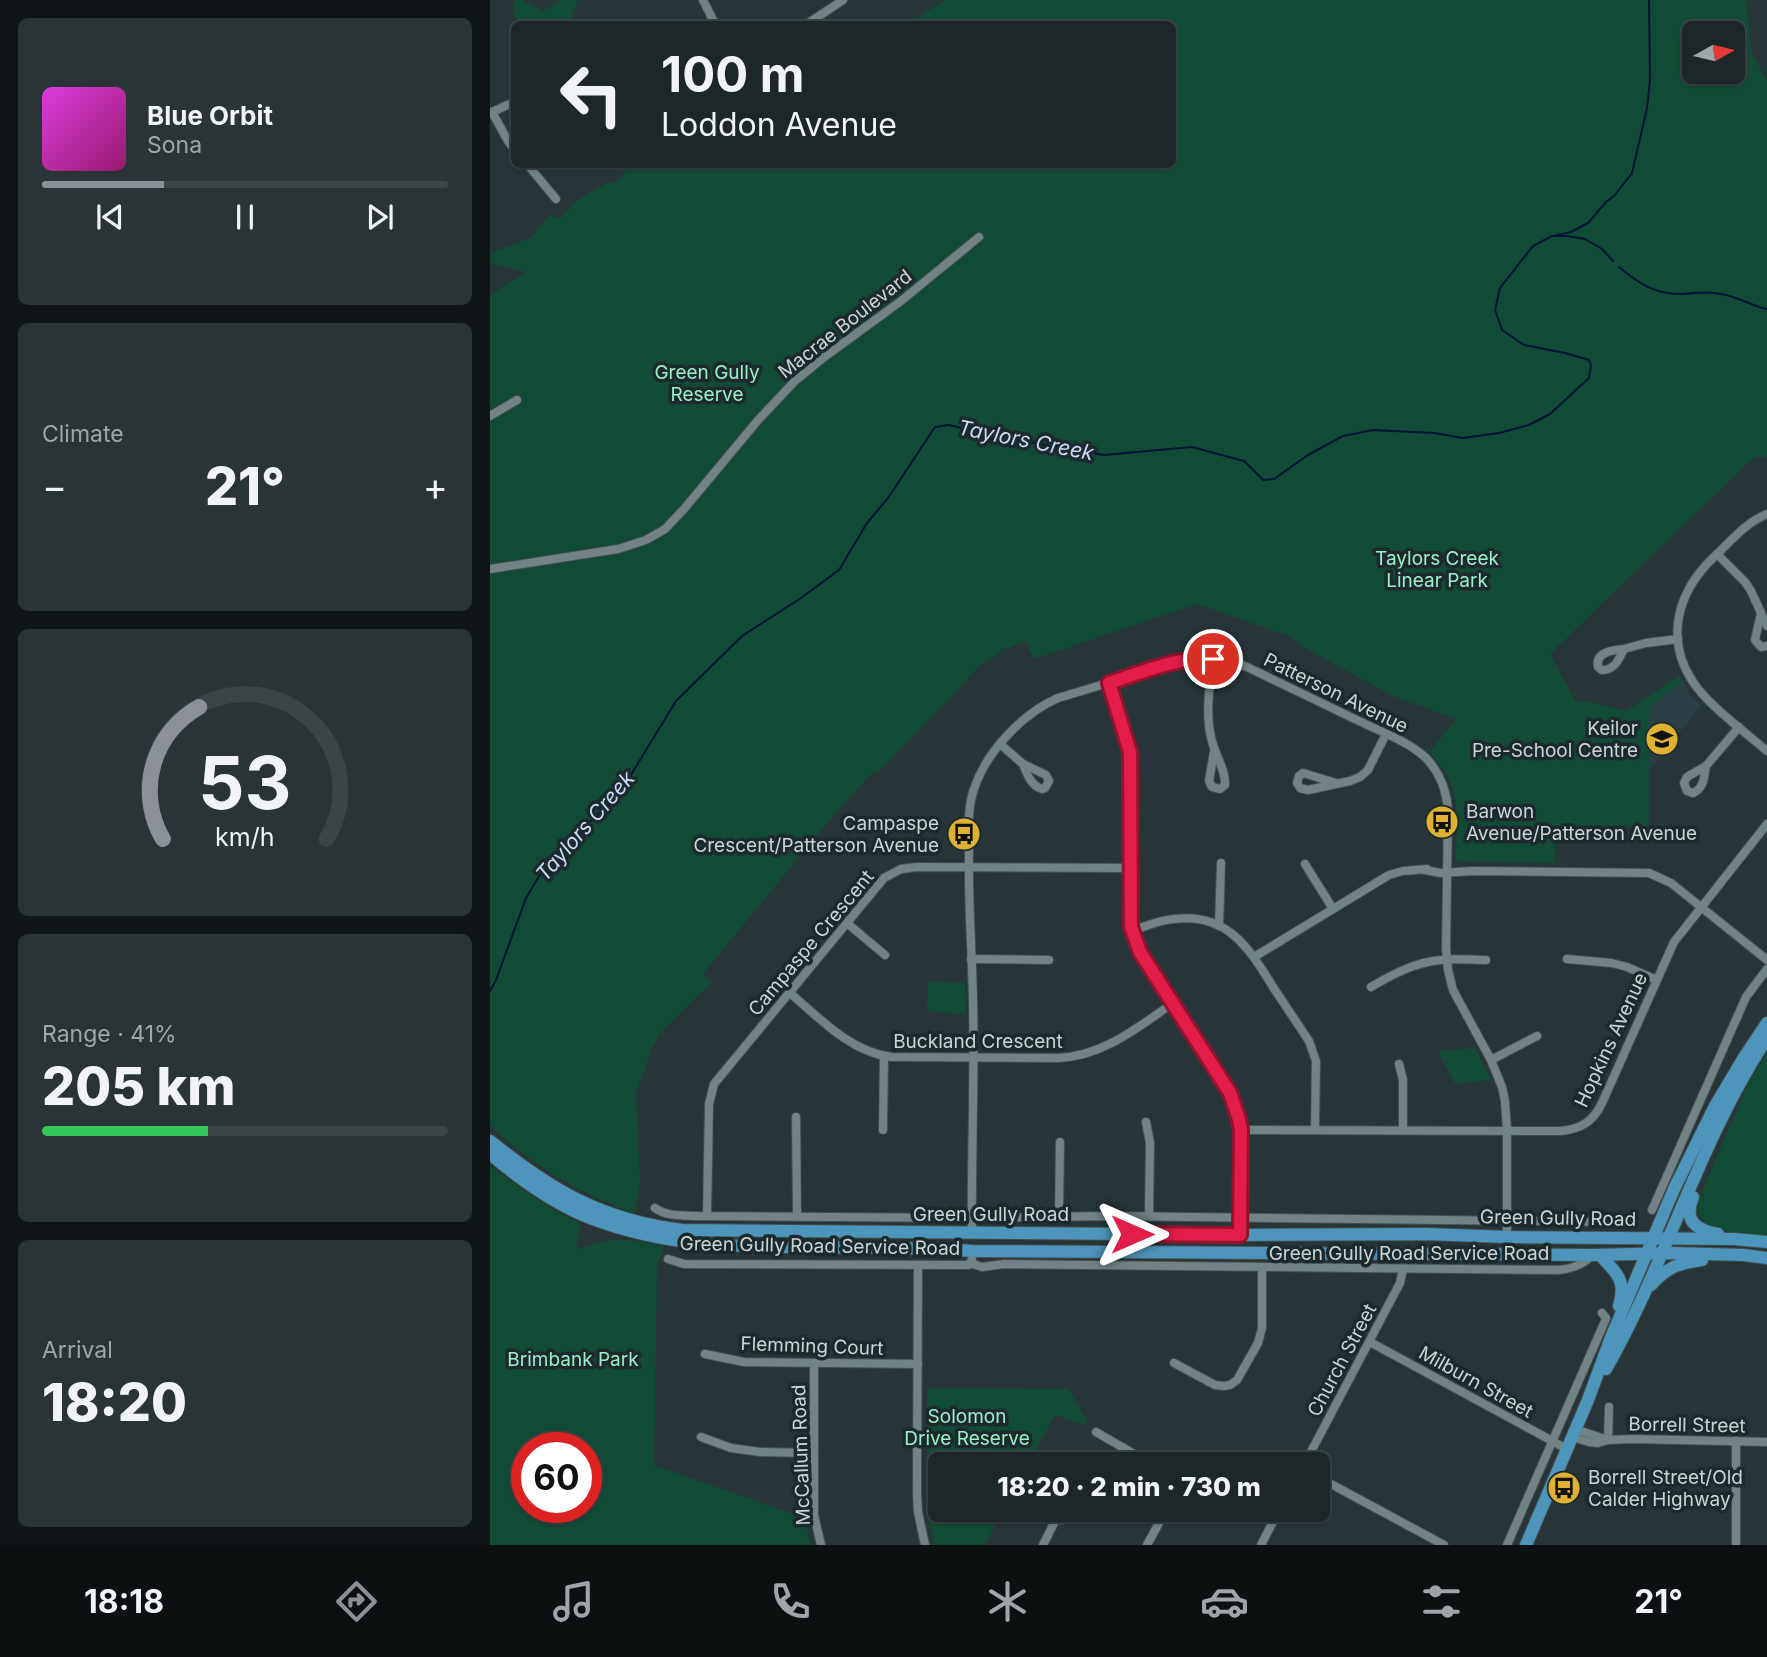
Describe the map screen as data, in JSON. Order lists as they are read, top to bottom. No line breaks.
{"streets":{"main road":["Green Gully Road"],"street":["Macrae Boulevard","Patterson Avenue","Campaspe Crescent","Hopkins Avenue","Buckland Crescent","Green Gully Road Service Road","Flemming Court","Church Street","Milburn Street","Borrell Street","McCallum Road"]},"crossings":[["Patterson Avenue","Campaspe Crescent"],["Patterson Avenue","Hopkins Avenue"],["Patterson Avenue","Buckland Crescent"],["Patterson Avenue","Green Gully Road"],["Patterson Avenue","Green Gully Road Service Road"],["Campaspe Crescent","Buckland Crescent"],["Campaspe Crescent","Green Gully Road Service Road"],["Green Gully Road","Green Gully Road Service Road"],["Green Gully Road Service Road","Church Street"],["Flemming Court","McCallum Road"],["Church Street","Milburn Street"],["Milburn Street","Borrell Street"]],"water":["Taylors Creek"],"parks":["Green Gully Reserve","Taylors Creek Linear Park","Brimbank Park","Solomon Drive Reserve"],"places":{"school or university":["Keilor Pre-School Centre"],"bus stop":["Barwon Avenue/Patterson Avenue","Campaspe Crescent/Patterson Avenue","Borrell Street/Old Calder Highway"]},"north":"right","page":{"turn":["100 m","Loddon Avenue"],"song":["Blue Orbit","Sona"],"tile":["Climate",["Range · 41%","205 km"],["Arrival","18:20"]],"heat":["−","21°","+"],"limit":"60","trip":"18:20 · 2 min · 730 m","tabs":["18:18","21°"],"gauge":["53","km/h"]}}
